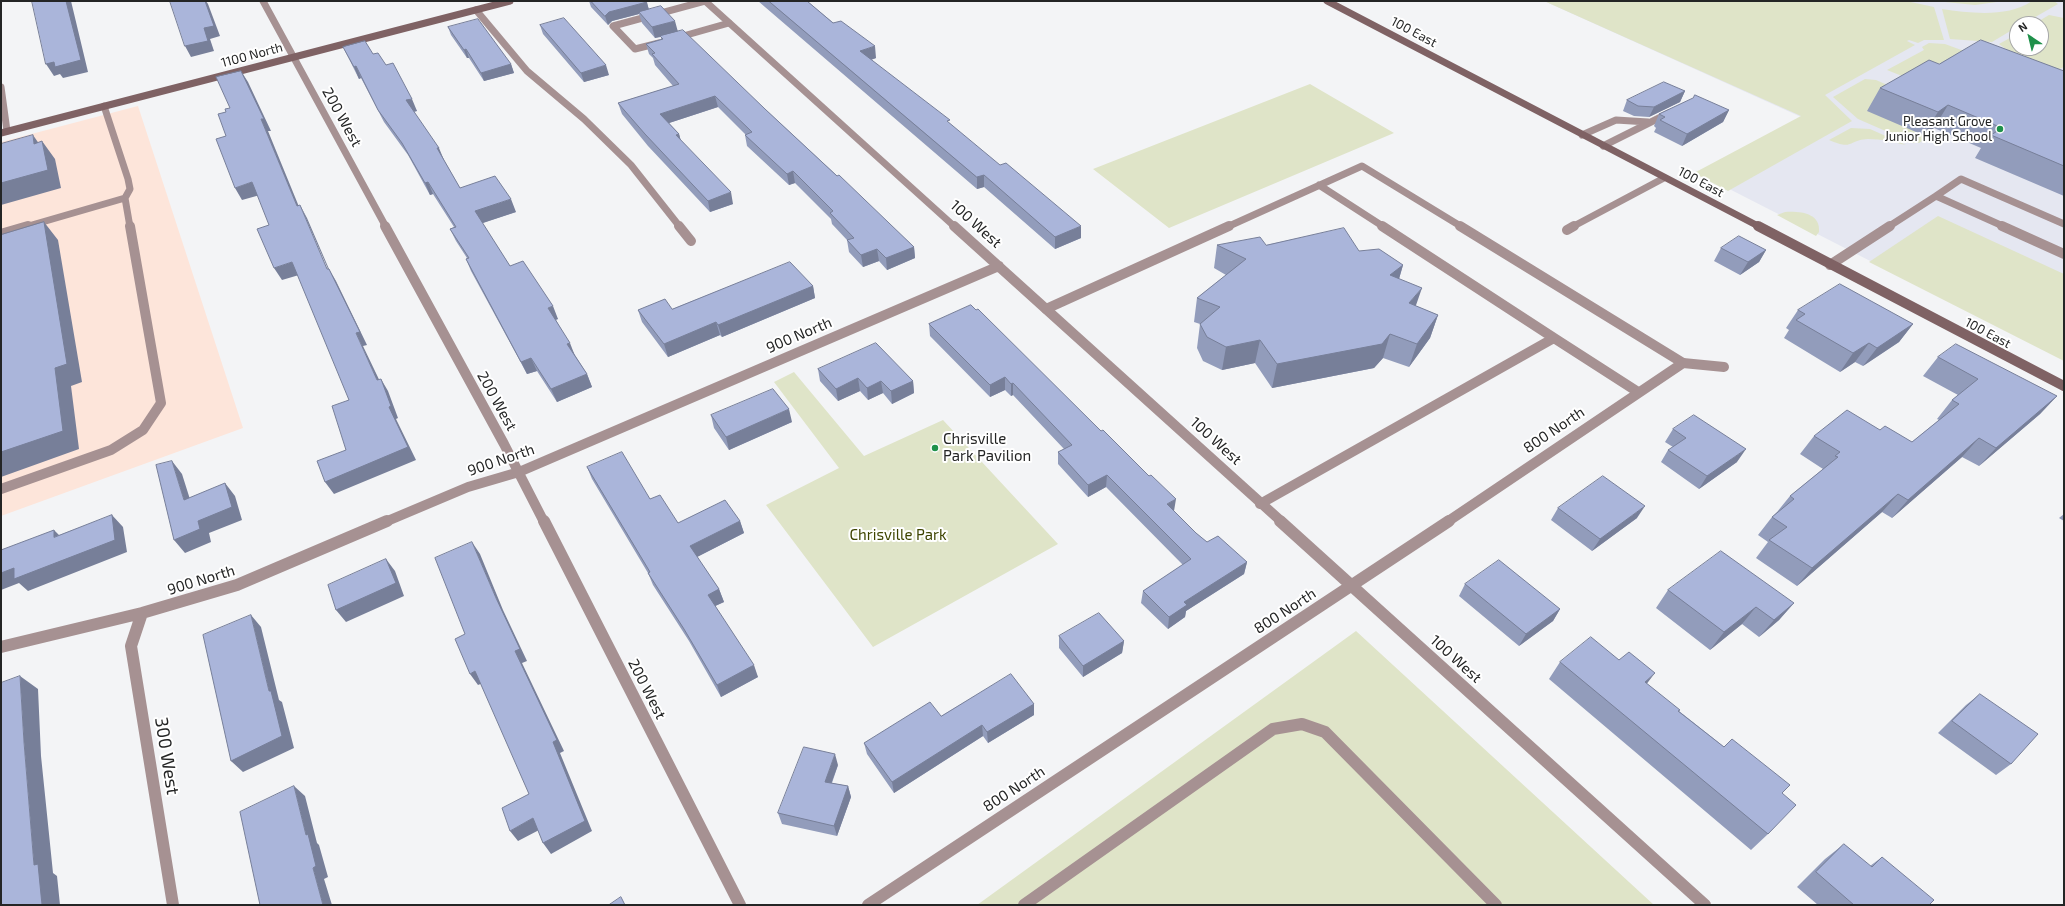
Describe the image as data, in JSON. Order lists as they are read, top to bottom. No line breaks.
{"streets":{"main road":["100 East","1100 North"],"street":["200 West","100 West","900 North","800 North","300 West"]},"crossings":[["1100 North","200 West"],["200 West","900 North"],["100 West","900 North"],["100 West","800 North"],["900 North","300 West"]],"parks":["Chrisville Park"],"places":["Pleasant Grove Junior High School","Chrisville Park Pavilion"],"north":"top left"}
